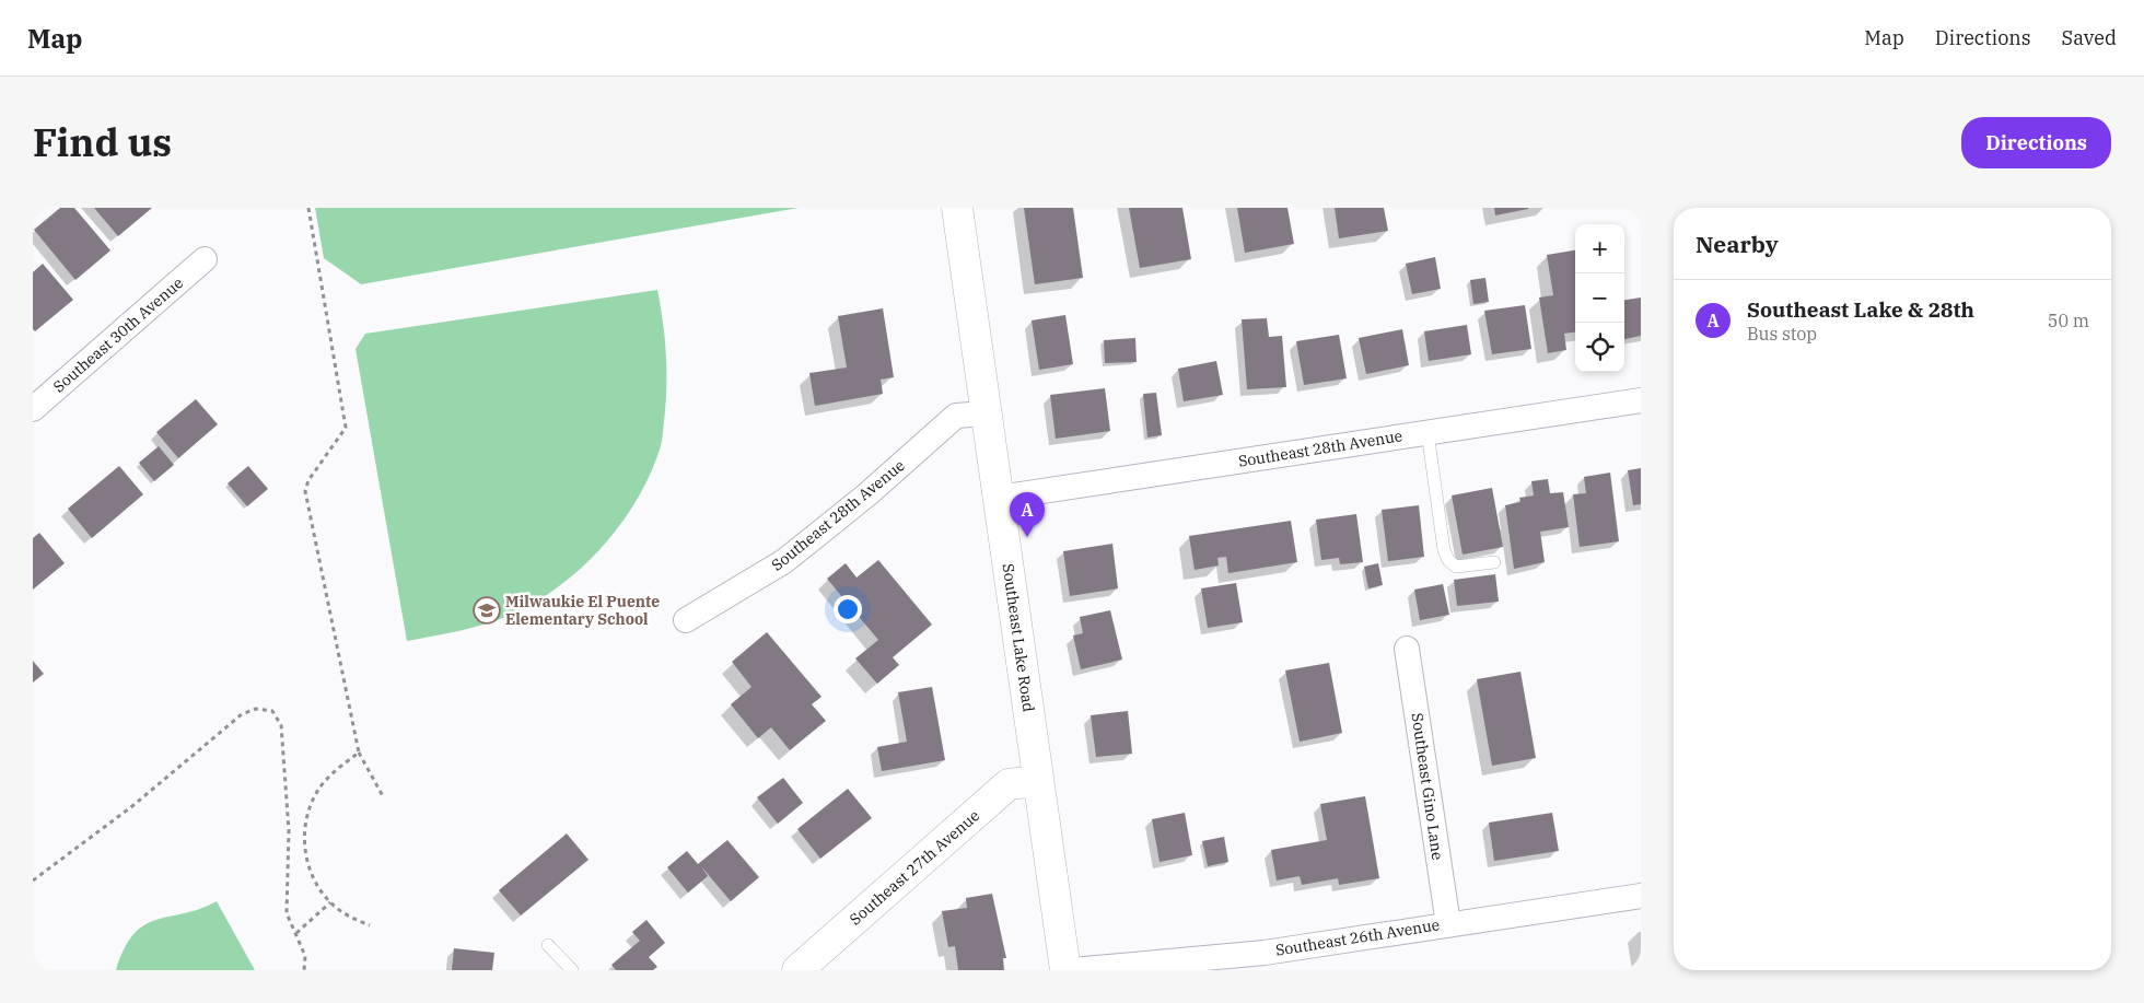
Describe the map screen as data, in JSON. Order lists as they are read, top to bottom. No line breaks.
{"streets":{"street":["Southeast 30th Avenue","Southeast 28th Avenue","Southeast Lake Road","Southeast Gino Lane","Southeast 27th Avenue","Southeast 26th Avenue"]},"crossings":[["Southeast 28th Avenue","Southeast Lake Road"],["Southeast Lake Road","Southeast 27th Avenue"],["Southeast Gino Lane","Southeast 26th Avenue"]],"places":{"school or university":["Milwaukie El Puente Elementary School"]},"page":{"header":"Map","nav":["Map","Directions","Saved"],"title":"Find us","buttons":"Directions","heading":"Nearby","map_buttons":["+","−"],"list":[{"mark":"A","name":"Southeast Lake & 28th","note":"Bus stop","value":"50 m"}],"pins":"A"}}
